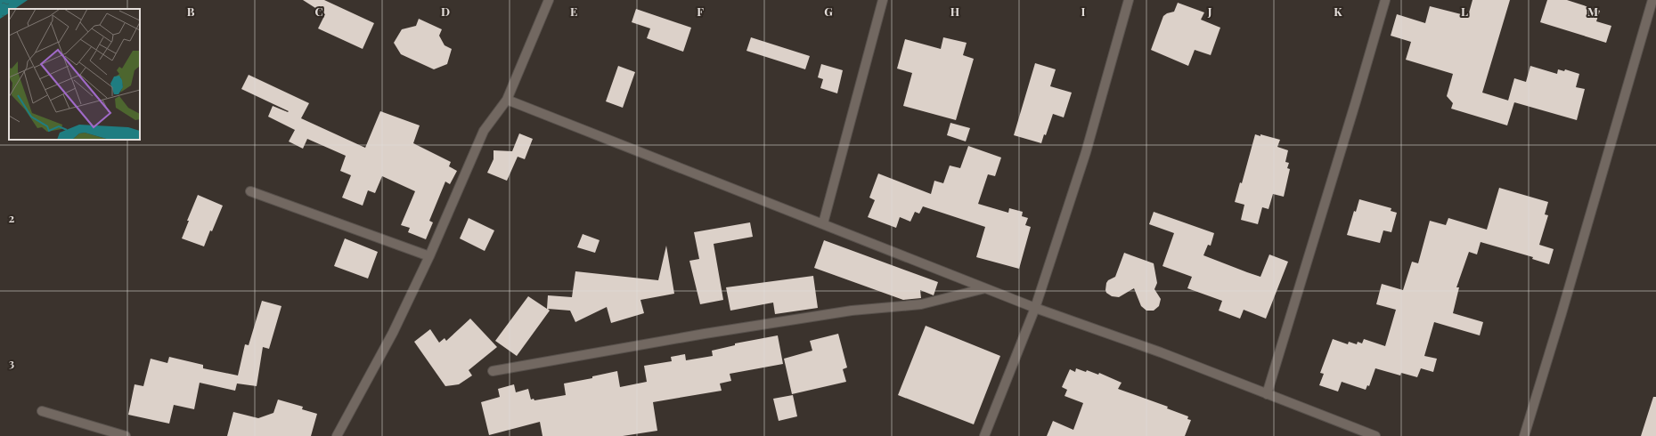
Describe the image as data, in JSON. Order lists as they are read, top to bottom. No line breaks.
{"grid":{"columns":["B","C","D","E","F","G","H","I","J","K","L","M"],"rows":["2","3"]}}
